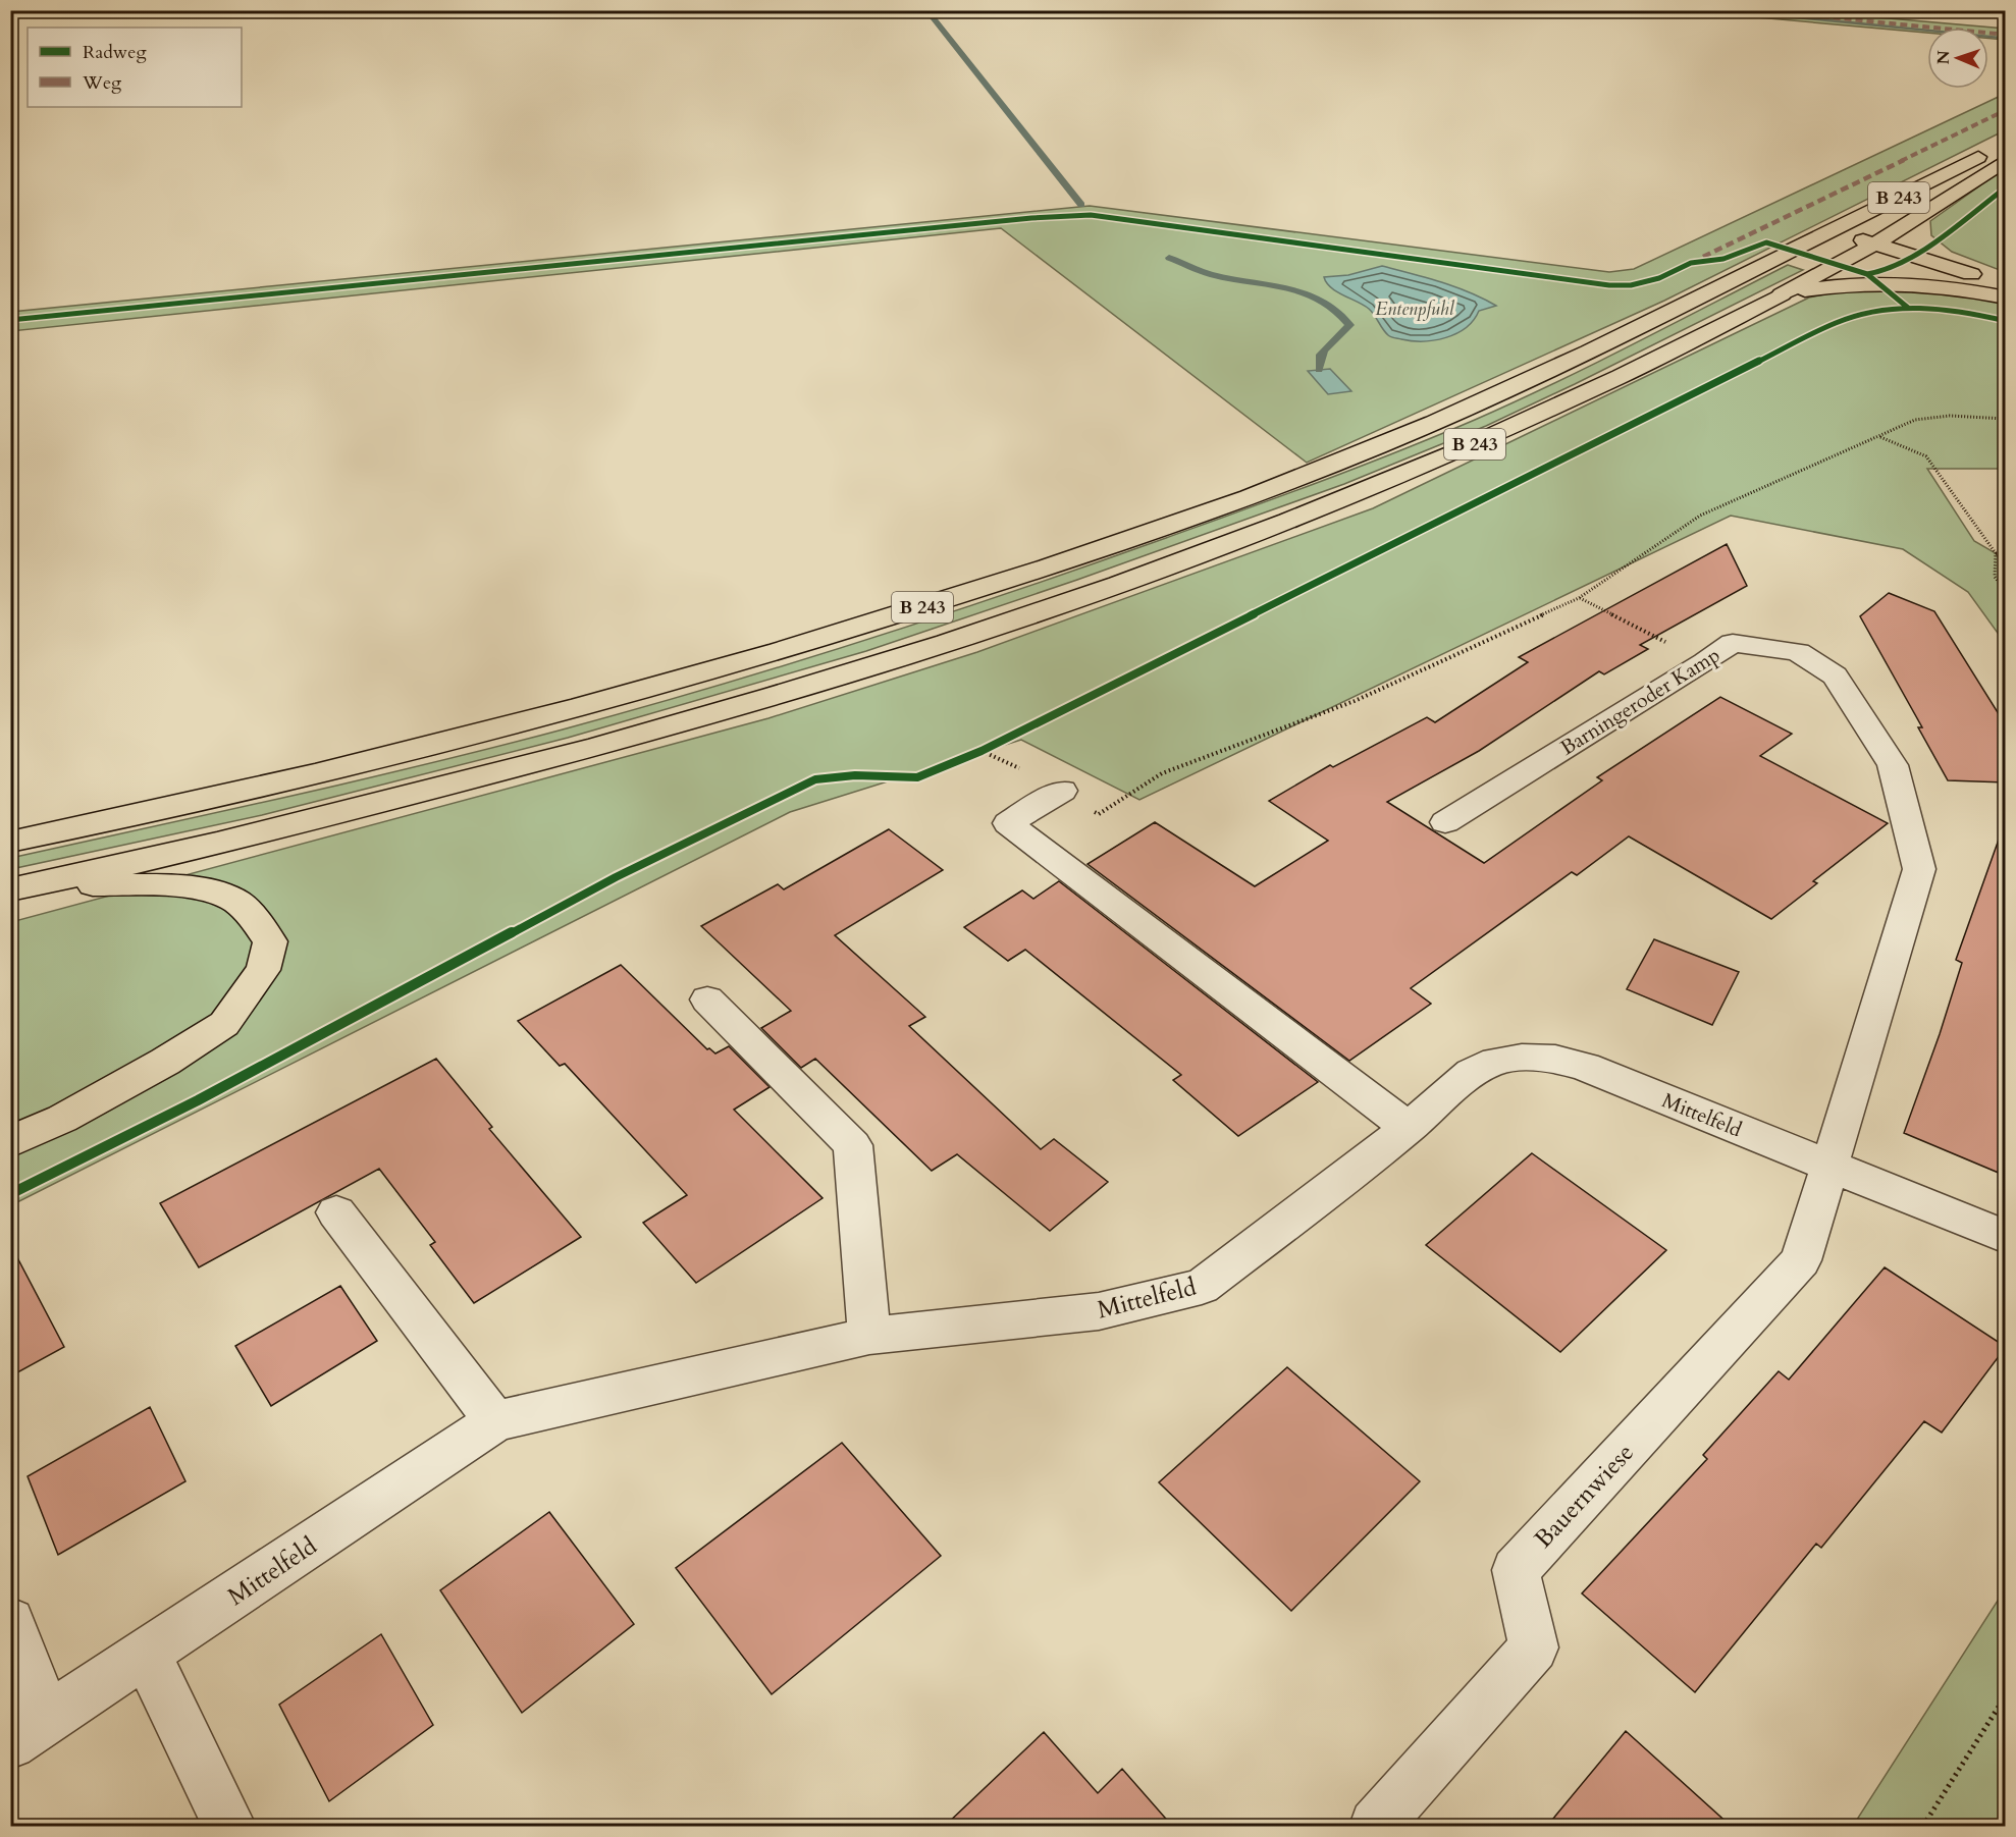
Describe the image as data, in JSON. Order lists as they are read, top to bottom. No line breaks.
{"streets":{"main road":["B 243"],"street":["Barningeroder Kamp","Mittelfeld","Bauernwiese"]},"crossings":[["Barningeroder Kamp","Mittelfeld"],["Barningeroder Kamp","Bauernwiese"],["Mittelfeld","Bauernwiese"]],"water":["Entenpfuhl"],"legend":["Radweg","Weg"],"north":"left"}
